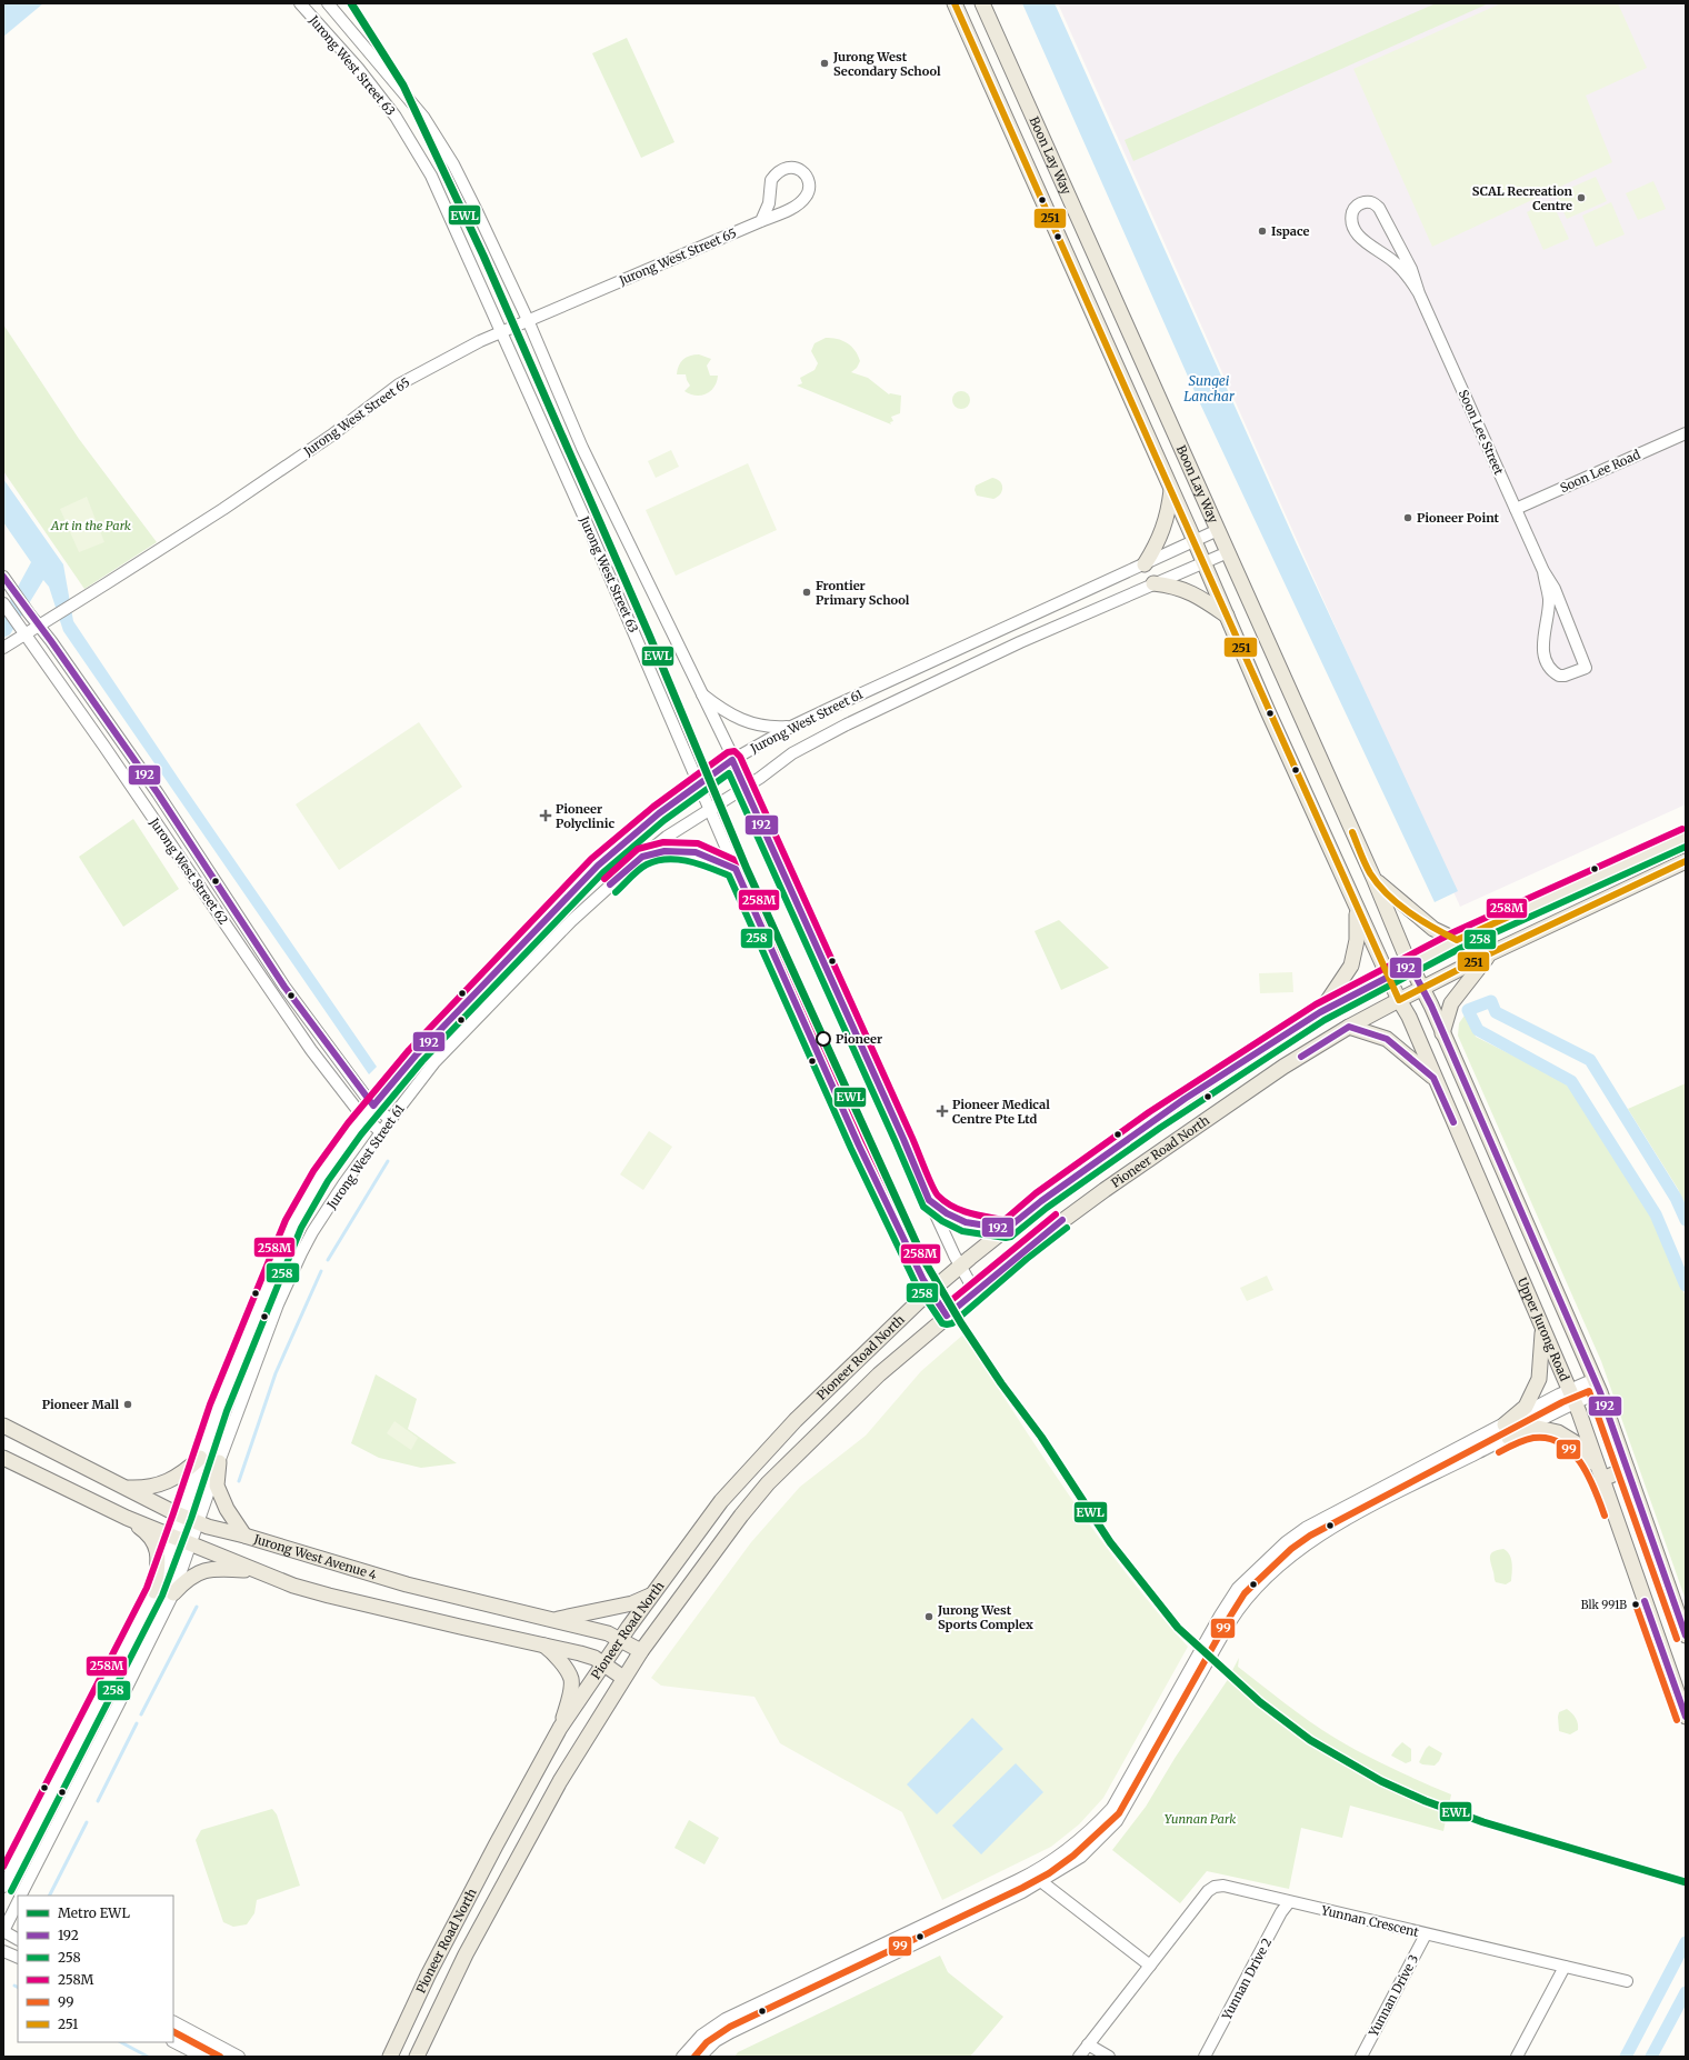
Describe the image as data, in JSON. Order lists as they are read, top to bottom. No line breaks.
{"streets":{"main road":["Boon Lay Way","Pioneer Road North","Upper Jurong Road","Jurong West Avenue 4"],"street":["Jurong West Street 63","Jurong West Street 65","Soon Lee Street","Soon Lee Road","Jurong West Street 61","Jurong West Street 62","Yunnan Crescent","Yunnan Drive 2","Yunnan Drive 3"]},"crossings":[["Jurong West Street 63","Jurong West Street 65"],["Jurong West Street 63","Jurong West Street 61"],["Jurong West Street 63","Pioneer Road North"],["Boon Lay Way","Jurong West Street 61"],["Boon Lay Way","Pioneer Road North"],["Boon Lay Way","Upper Jurong Road"],["Jurong West Street 65","Jurong West Street 62"],["Soon Lee Street","Soon Lee Road"],["Jurong West Street 61","Jurong West Street 62"],["Jurong West Street 61","Jurong West Avenue 4"],["Pioneer Road North","Upper Jurong Road"],["Pioneer Road North","Jurong West Avenue 4"],["Yunnan Crescent","Yunnan Drive 2"],["Yunnan Crescent","Yunnan Drive 3"]],"water":["Sungei Lanchar"],"parks":["Art in the Park","Yunnan Park"],"places":{"other":["Jurong West Secondary School","SCAL Recreation Centre","Ispace","Pioneer Point","Frontier Primary School","Pioneer","Pioneer Mall","Blk 991B","Jurong West Sports Complex"],"health":["Pioneer Polyclinic","Pioneer Medical Centre Pte Ltd"]},"lines":["metro line EWL","transit line 251","transit line 192","transit line 258M","transit line 258","transit line 99"],"legend":["Metro EWL","192","258","258M","99","251"]}
